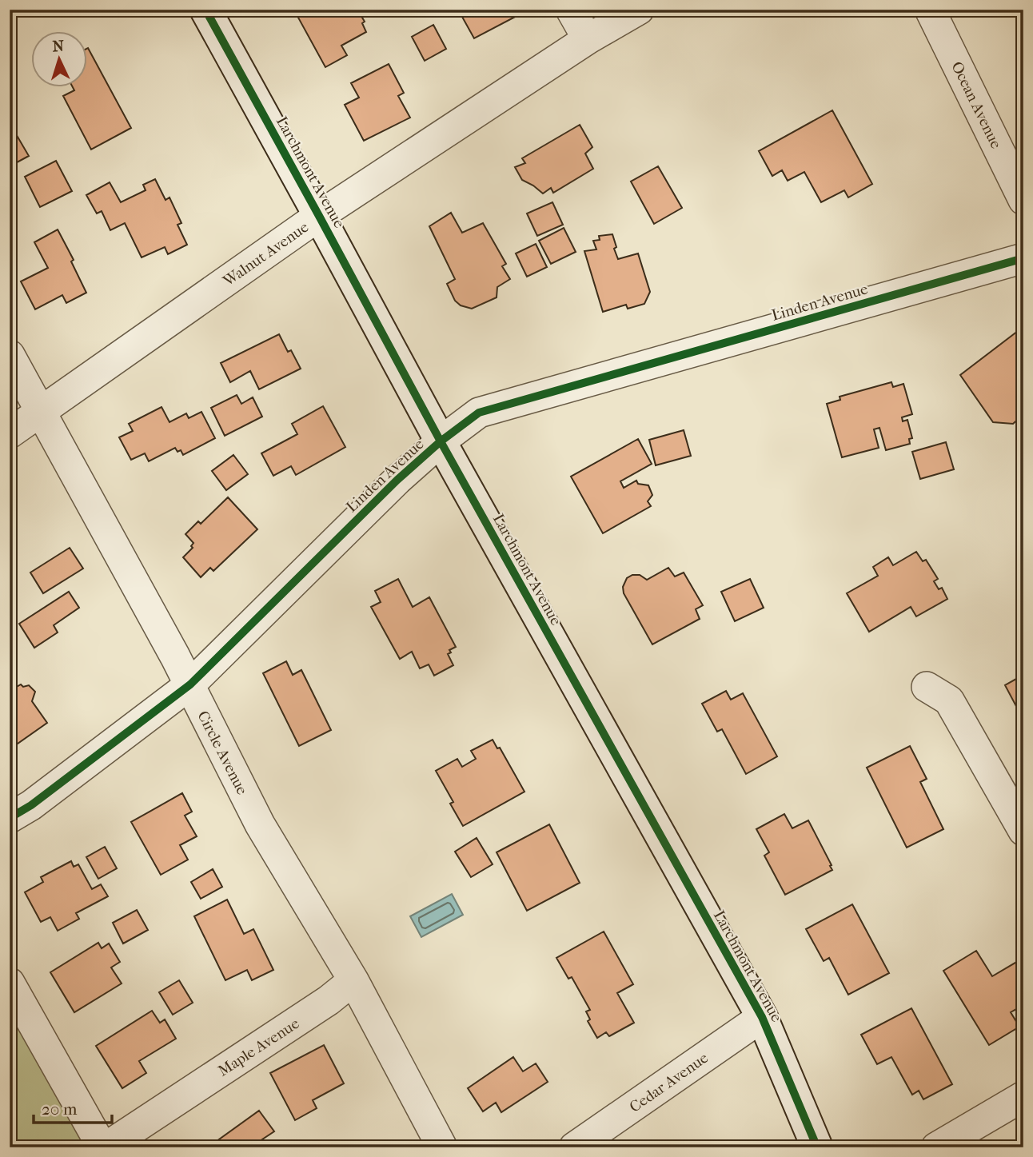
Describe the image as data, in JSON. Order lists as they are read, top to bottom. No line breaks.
{"streets":{"street":["Ocean Avenue","Larchmont Avenue","Walnut Avenue","Linden Avenue","Circle Avenue","Maple Avenue","Cedar Avenue"]},"crossings":[["Larchmont Avenue","Walnut Avenue"],["Larchmont Avenue","Linden Avenue"],["Larchmont Avenue","Cedar Avenue"],["Walnut Avenue","Circle Avenue"],["Linden Avenue","Circle Avenue"],["Circle Avenue","Maple Avenue"]],"scale_bar":"20 m","north":"top"}
